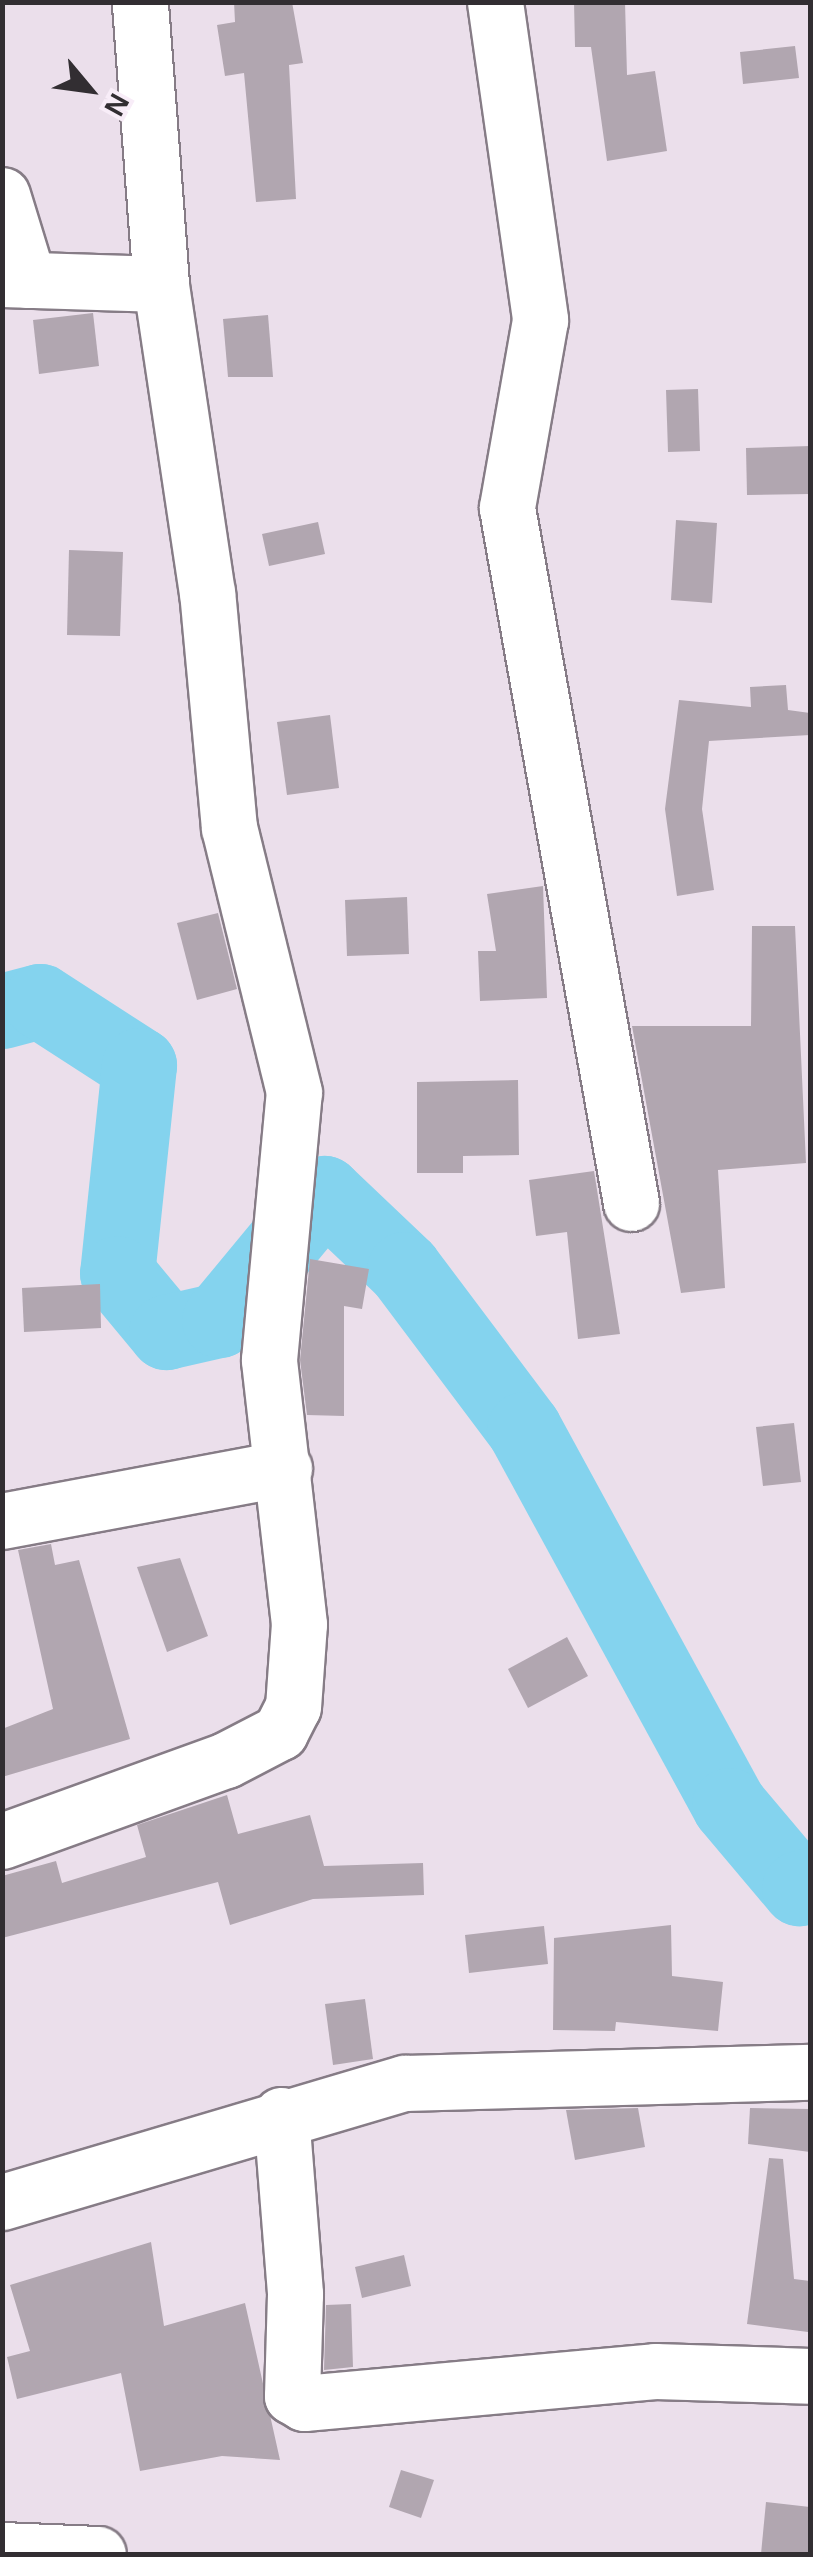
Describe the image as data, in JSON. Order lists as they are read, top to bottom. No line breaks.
{"north":"bottom right"}
